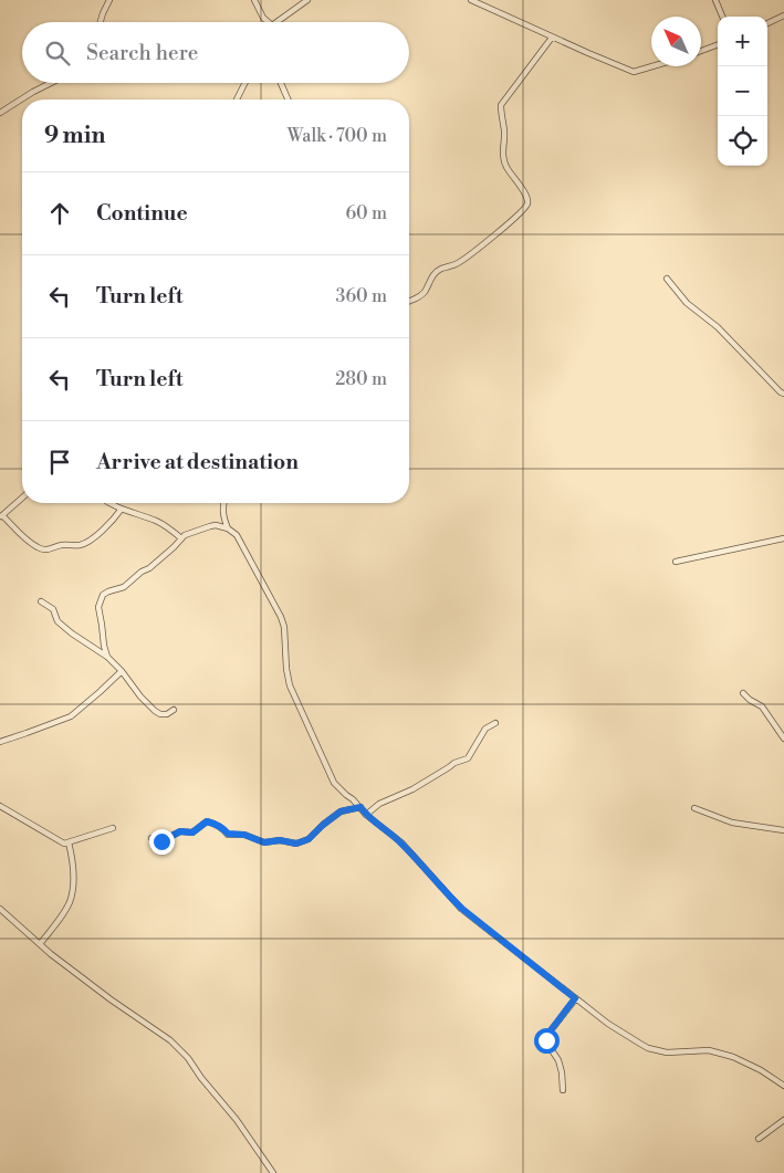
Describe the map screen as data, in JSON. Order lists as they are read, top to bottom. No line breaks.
{"north":"top left","page":{"map_buttons":["+","−"],"search":"Search here","heading":["9 min","Walk · 700 m"],"list":[["Continue","60 m"],["Turn left","360 m"],["Turn left","280 m"],"Arrive at destination"]}}
